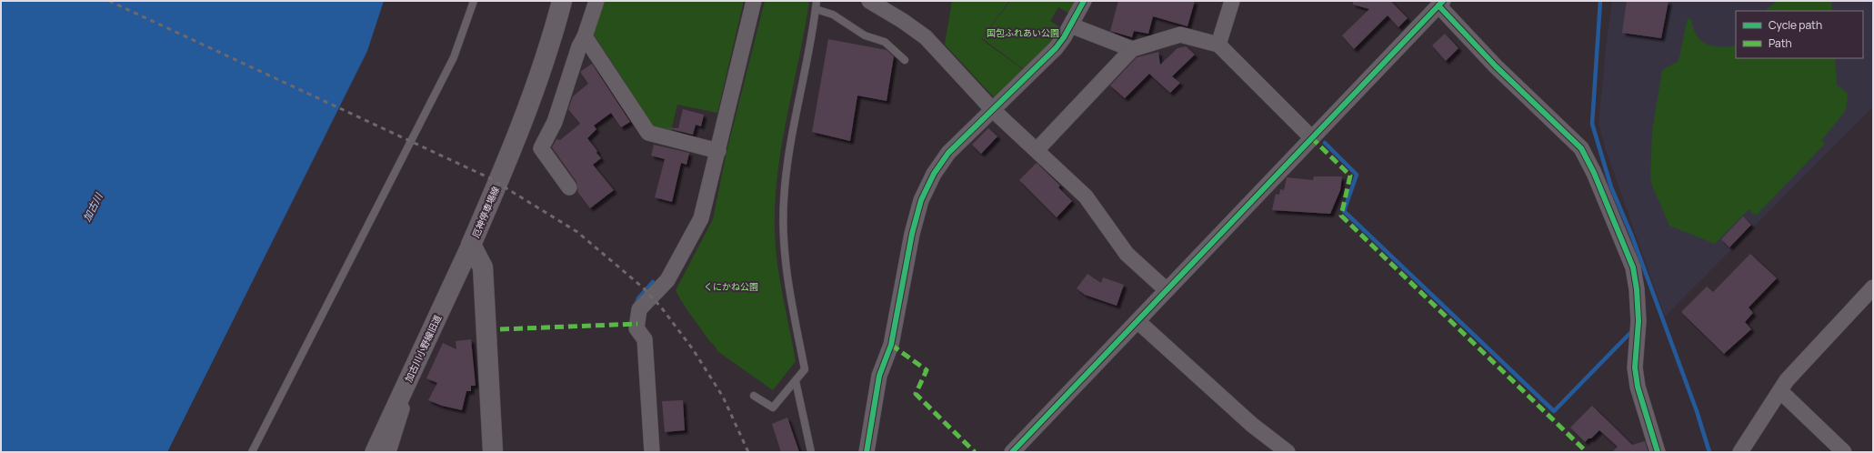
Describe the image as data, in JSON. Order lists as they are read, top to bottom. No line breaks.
{"streets":{"main road":["厄神停車場線"],"street":["加古川小野線旧道"]},"crossings":[["厄神停車場線","加古川小野線旧道"]],"water":["加古川"],"parks":["国包ふれあい公園","くにかね公園"],"legend":["Cycle path","Path"]}
